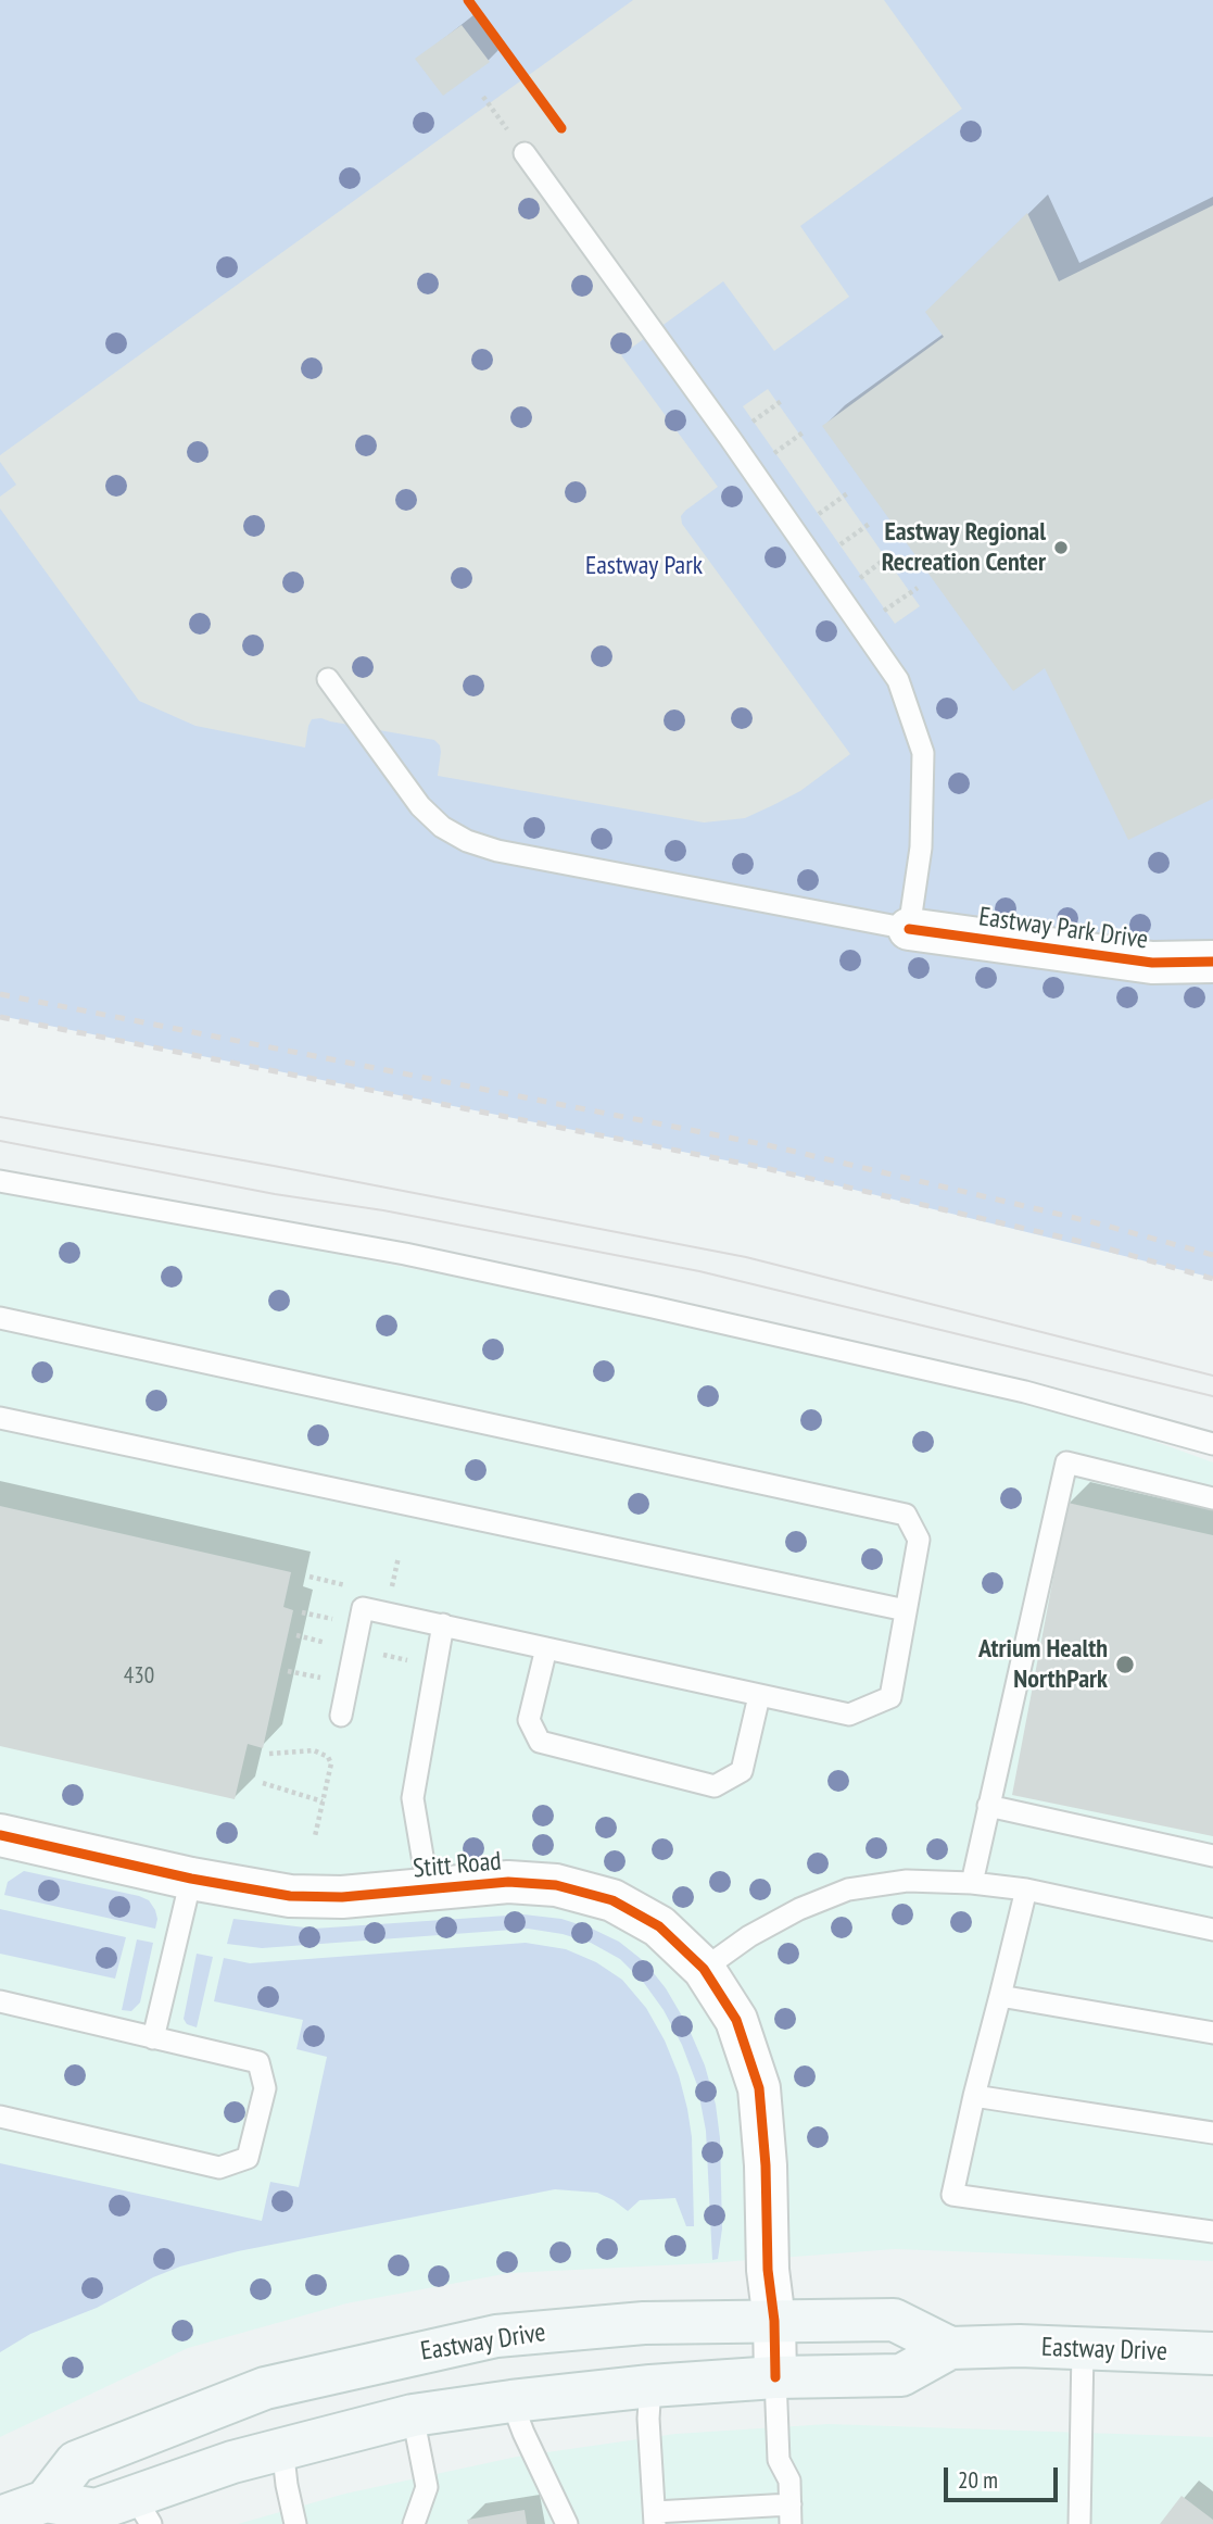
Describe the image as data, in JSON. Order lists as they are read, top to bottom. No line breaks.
{"streets":{"main road":["Eastway Drive"],"street":["Eastway Park Drive","Stitt Road"]},"crossings":[["Stitt Road","Eastway Drive"]],"parks":["Eastway Park"],"places":["Eastway Regional Recreation Center","Atrium Health NorthPark"],"house_numbers":["430"],"scale_bar":"20 m"}
